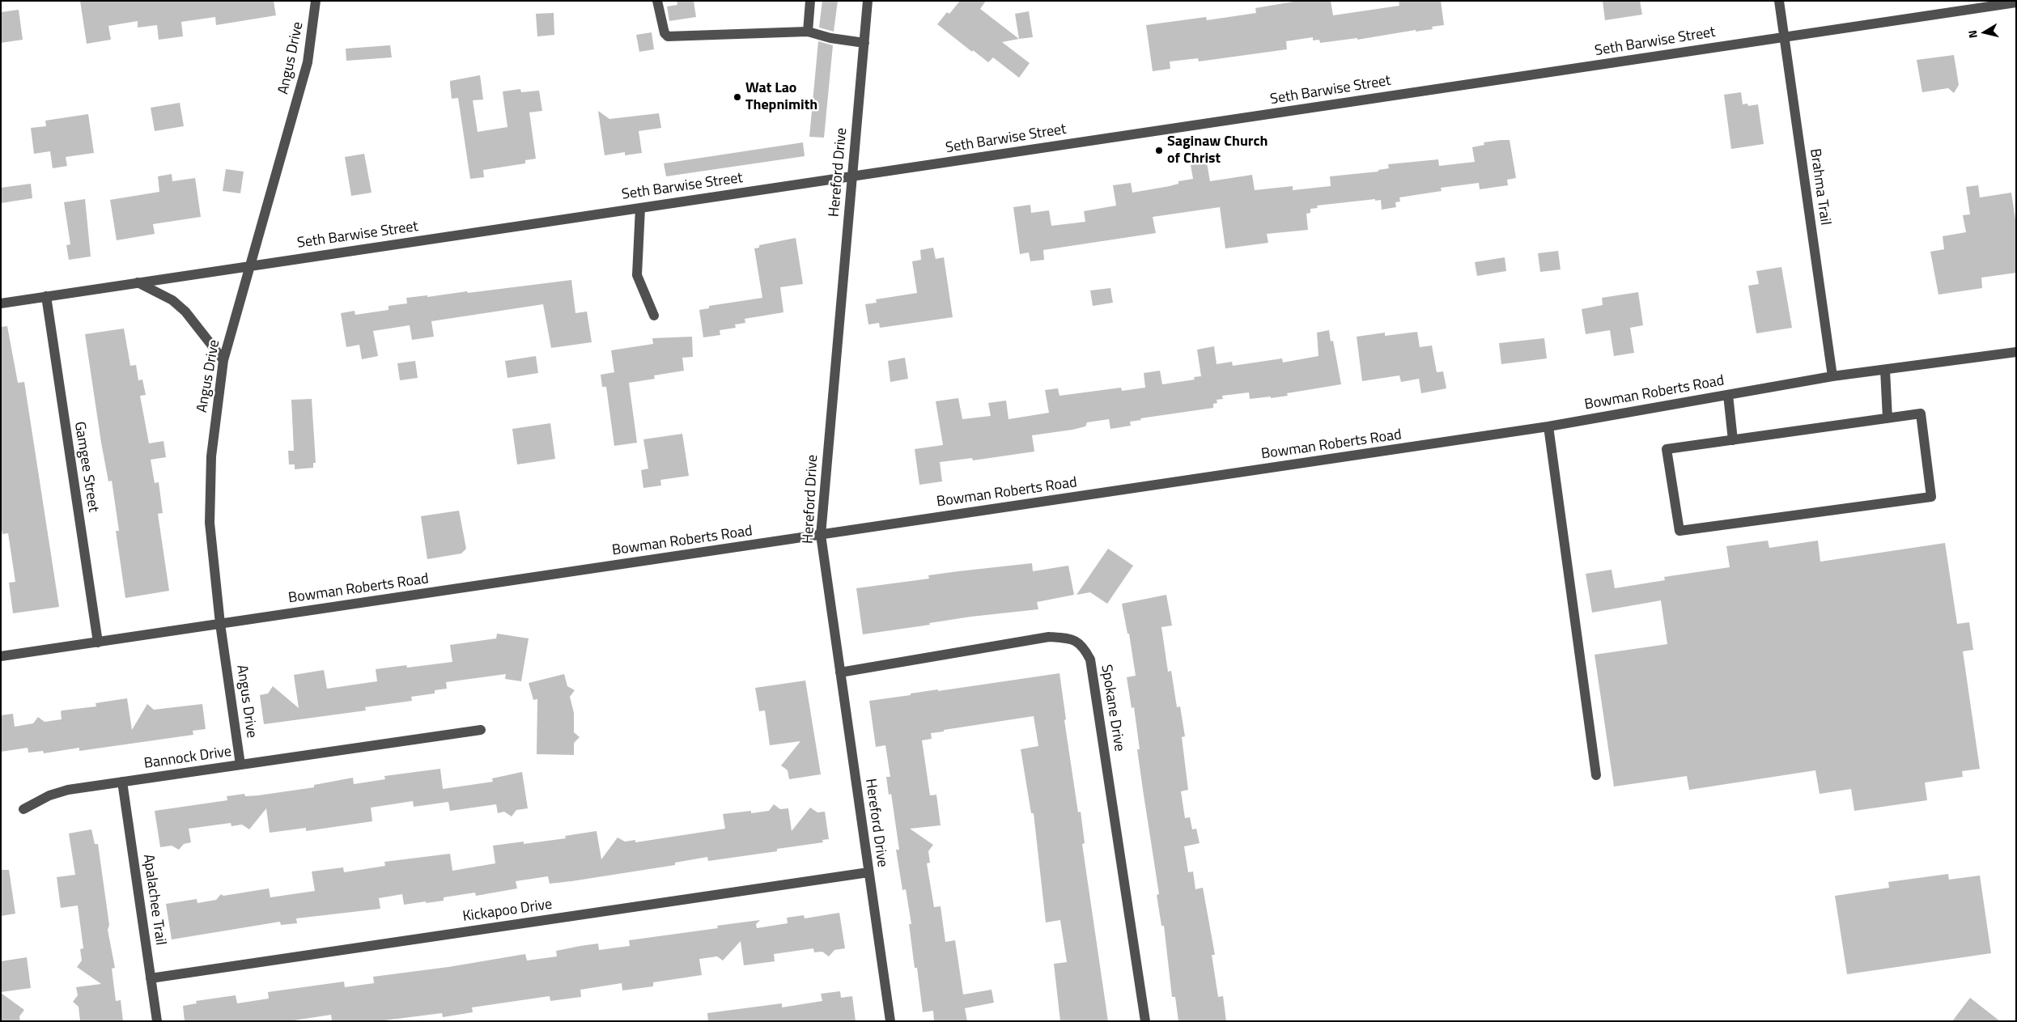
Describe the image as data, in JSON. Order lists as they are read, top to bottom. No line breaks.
{"streets":{"street":["Seth Barwise Street","Angus Drive","Hereford Drive","Brahma Trail","Bowman Roberts Road","Gamgee Street","Spokane Drive","Bannock Drive","Apalachee Trail","Kickapoo Drive"]},"crossings":[["Seth Barwise Street","Angus Drive"],["Seth Barwise Street","Hereford Drive"],["Seth Barwise Street","Brahma Trail"],["Seth Barwise Street","Gamgee Street"],["Angus Drive","Bowman Roberts Road"],["Angus Drive","Bannock Drive"],["Hereford Drive","Bowman Roberts Road"],["Hereford Drive","Spokane Drive"],["Hereford Drive","Kickapoo Drive"],["Brahma Trail","Bowman Roberts Road"],["Bowman Roberts Road","Gamgee Street"],["Bannock Drive","Apalachee Trail"],["Apalachee Trail","Kickapoo Drive"]],"places":["Wat Lao Thepnimith","Saginaw Church of Christ"],"north":"left"}
